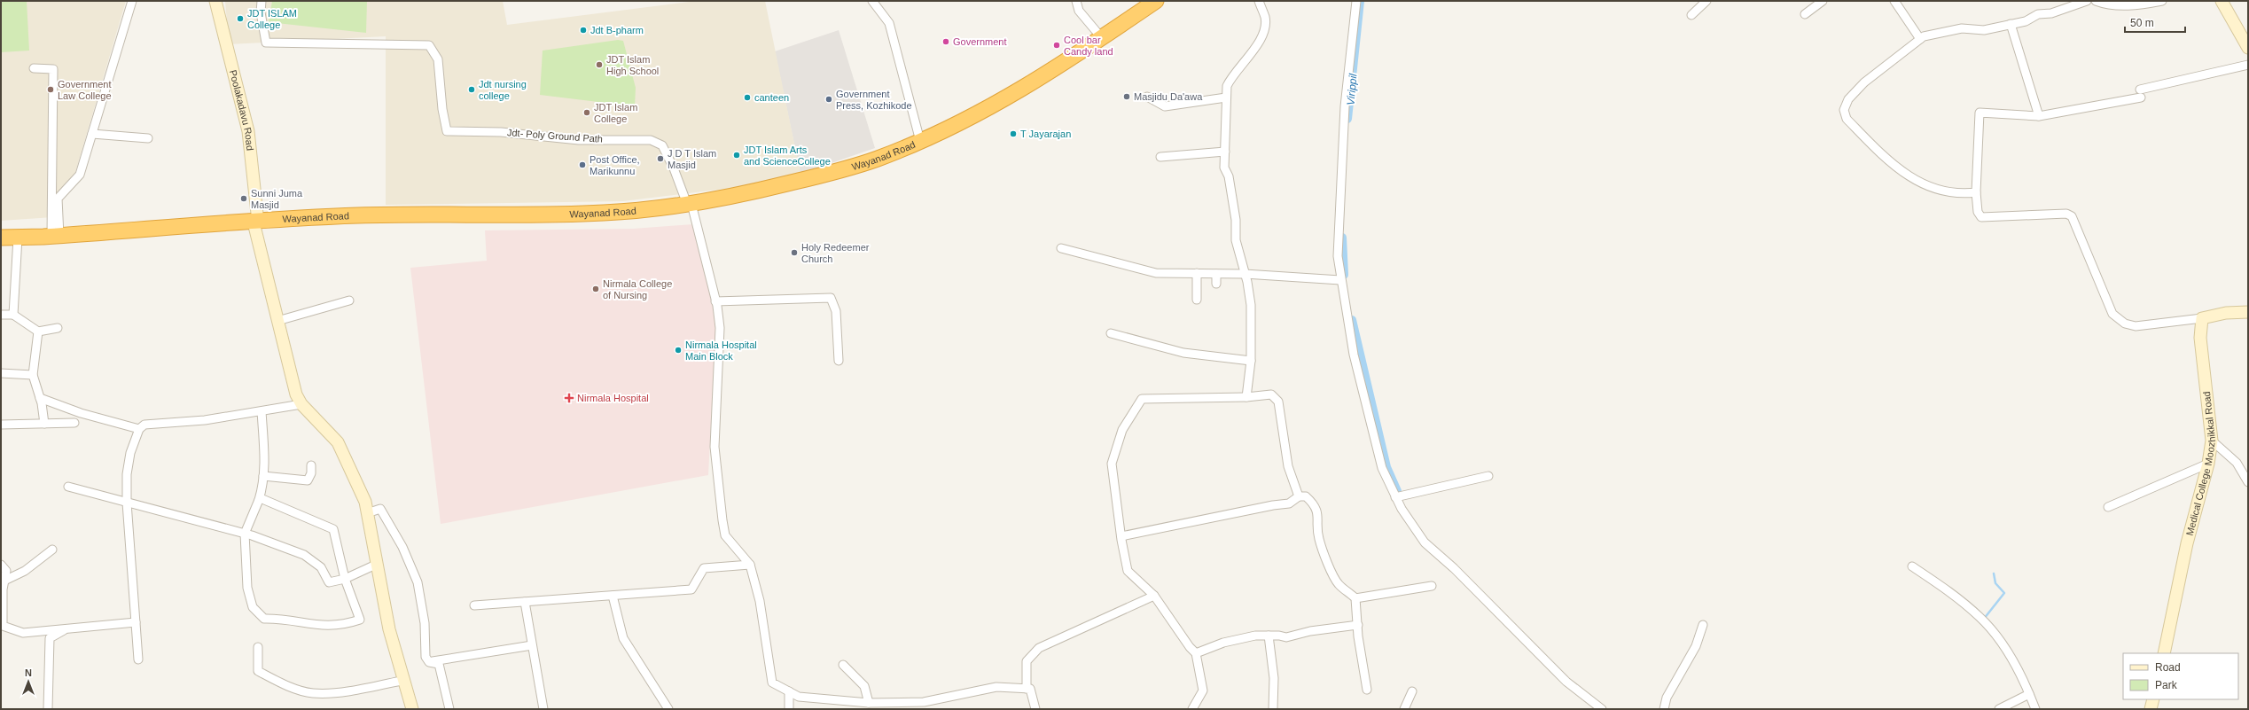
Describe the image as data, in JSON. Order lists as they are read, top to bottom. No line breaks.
{"streets":{"highway":["Wayanad Road"],"street":["Poolakadavu Road","Jdt- Poly Ground Path","Medical College Moozhikkal Road"]},"crossings":[["Poolakadavu Road","Wayanad Road"],["Jdt- Poly Ground Path","Wayanad Road"]],"water":["Virippil"],"places":{"other":["JDT ISLAM College","Jdt B-pharm","Government","Cool bar Candy land","JDT Islam High School","Government Law College","Jdt nursing college","Masjidu Da'awa","canteen","Government Press, Kozhikode","JDT Islam College","T Jayarajan","JDT Islam Arts and ScienceCollege","J D T Islam Masjid","Post Office, Marikunnu","Sunni Juma Masjid","Holy Redeemer Church","Nirmala College of Nursing","Nirmala Hospital Main Block"],"health":["Nirmala Hospital"]},"legend":["Road","Park"],"scale_bar":"50 m","north":"top"}
